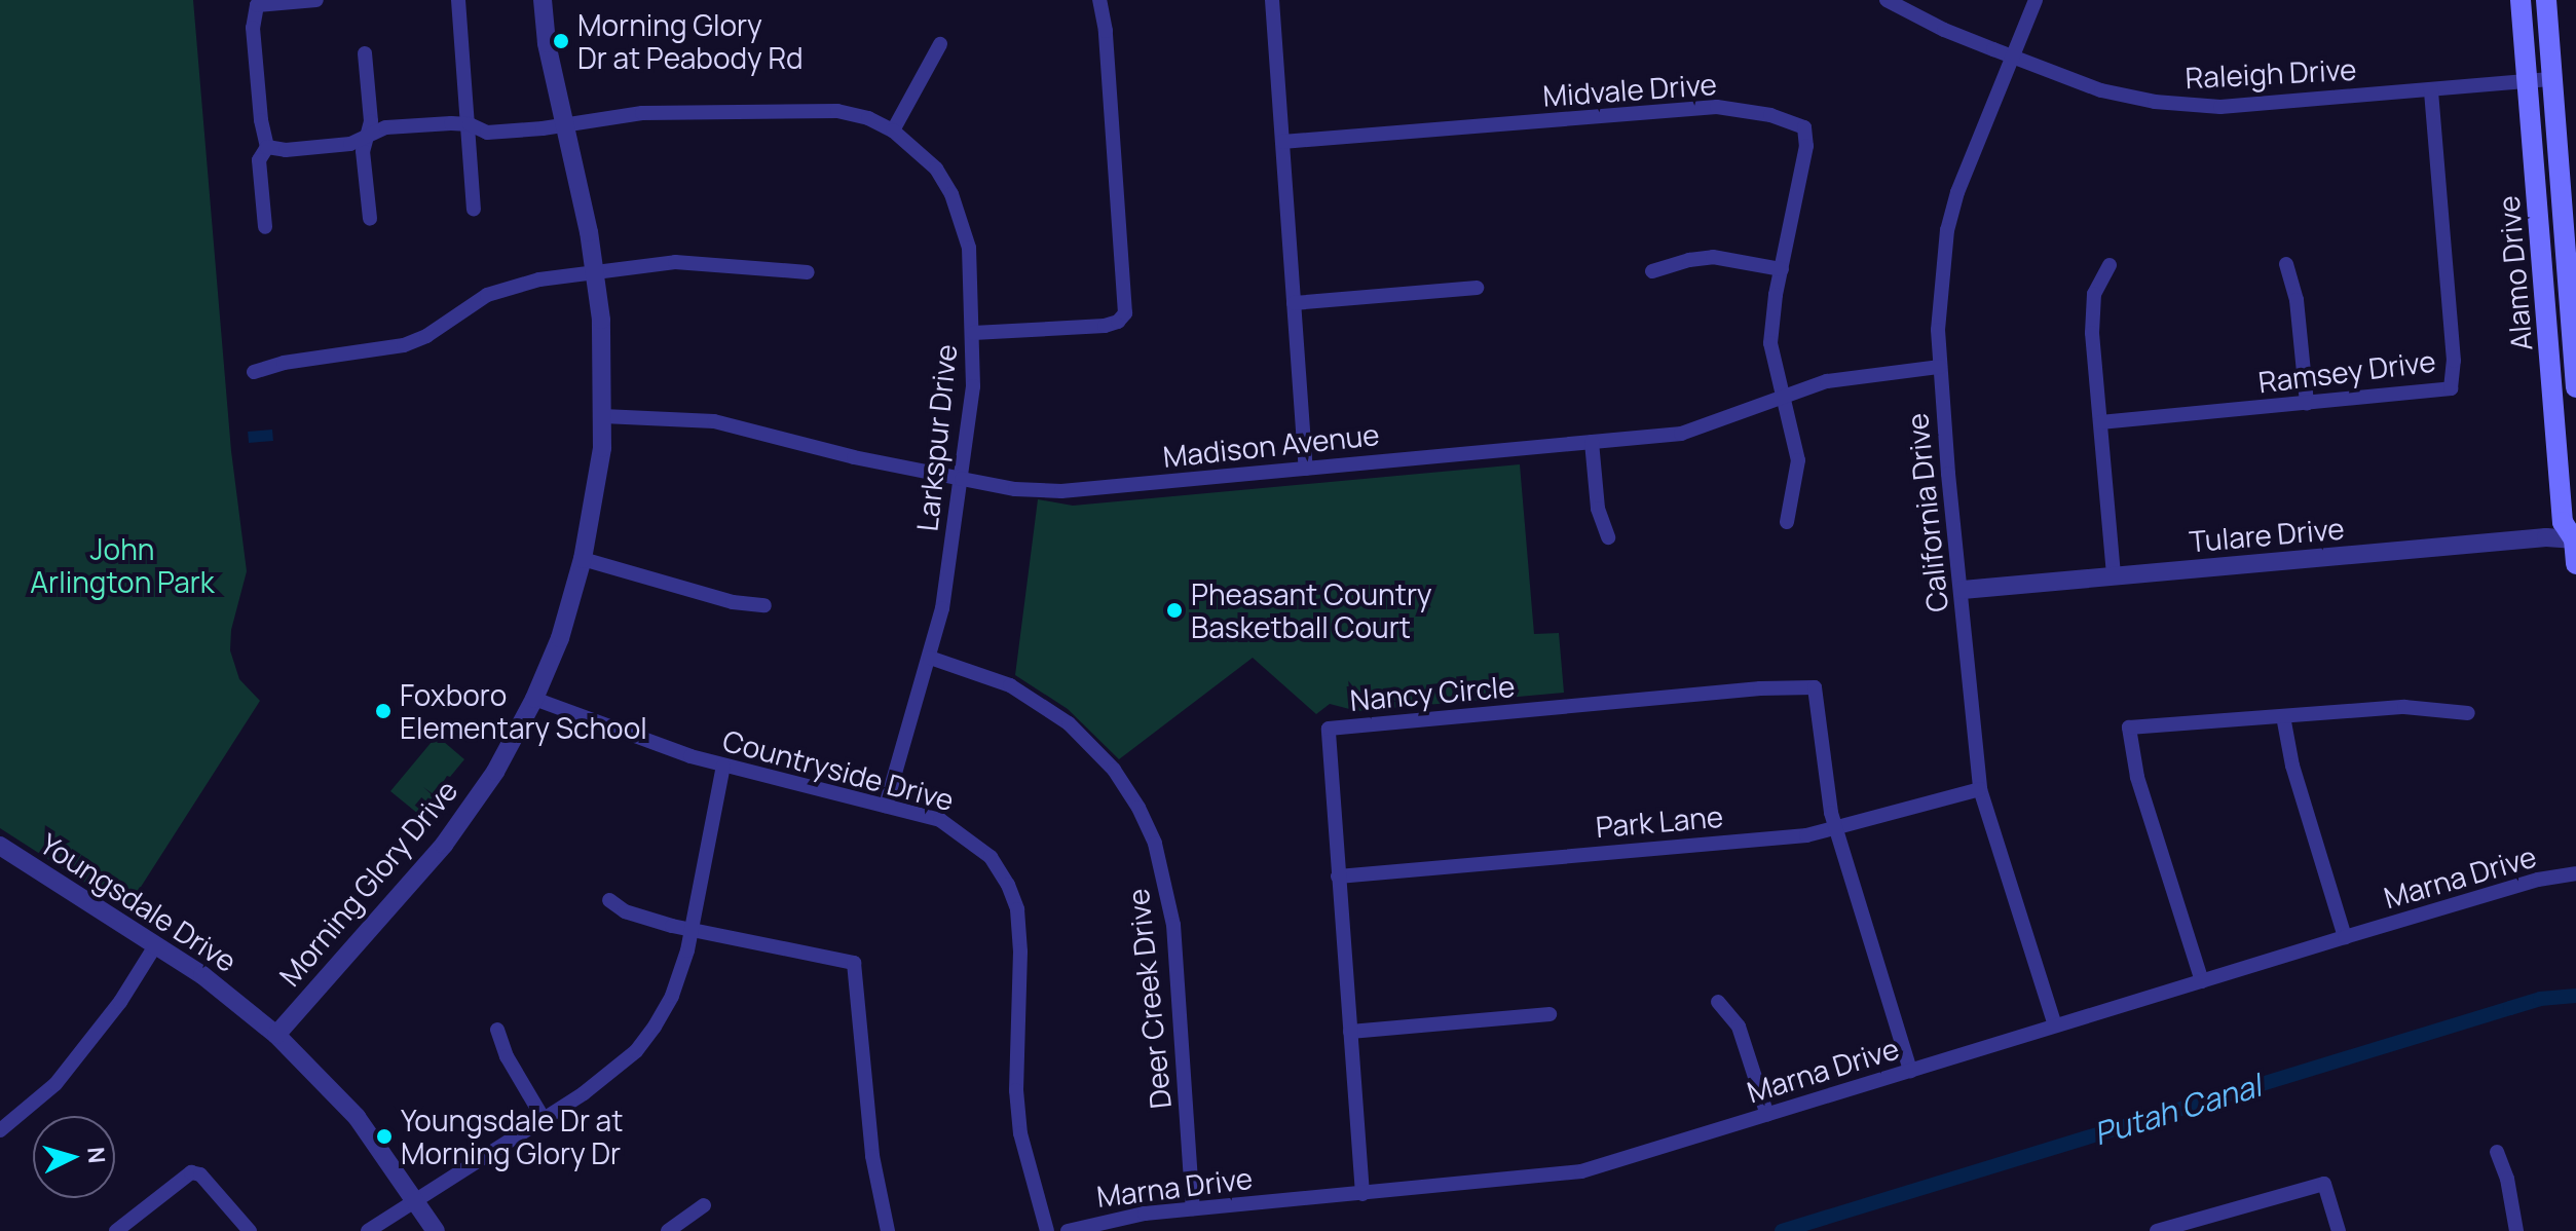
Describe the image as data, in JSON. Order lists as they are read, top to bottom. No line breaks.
{"streets":{"main road":["Alamo Drive"],"street":["Raleigh Drive","Midvale Drive","Ramsey Drive","Larkspur Drive","Madison Avenue","California Drive","Tulare Drive","Nancy Circle","Countryside Drive","Park Lane","Marna Drive","Morning Glory Drive","Youngsdale Drive","Deer Creek Drive"]},"crossings":[["Raleigh Drive","Alamo Drive"],["Raleigh Drive","Ramsey Drive"],["Raleigh Drive","California Drive"],["Midvale Drive","Madison Avenue"],["Alamo Drive","Tulare Drive"],["Larkspur Drive","Madison Avenue"],["Larkspur Drive","Countryside Drive"],["Larkspur Drive","Morning Glory Drive"],["Larkspur Drive","Deer Creek Drive"],["Madison Avenue","California Drive"],["Madison Avenue","Morning Glory Drive"],["California Drive","Tulare Drive"],["California Drive","Park Lane"],["California Drive","Marna Drive"],["Nancy Circle","Park Lane"],["Nancy Circle","Marna Drive"],["Countryside Drive","Morning Glory Drive"],["Marna Drive","Deer Creek Drive"],["Morning Glory Drive","Youngsdale Drive"]],"water":["Putah Canal"],"parks":["John Arlington Park"],"places":["Morning Glory Dr at Peabody Rd","Pheasant Country Basketball Court","Foxboro Elementary School","Youngsdale Dr at Morning Glory Dr"],"north":"right"}
